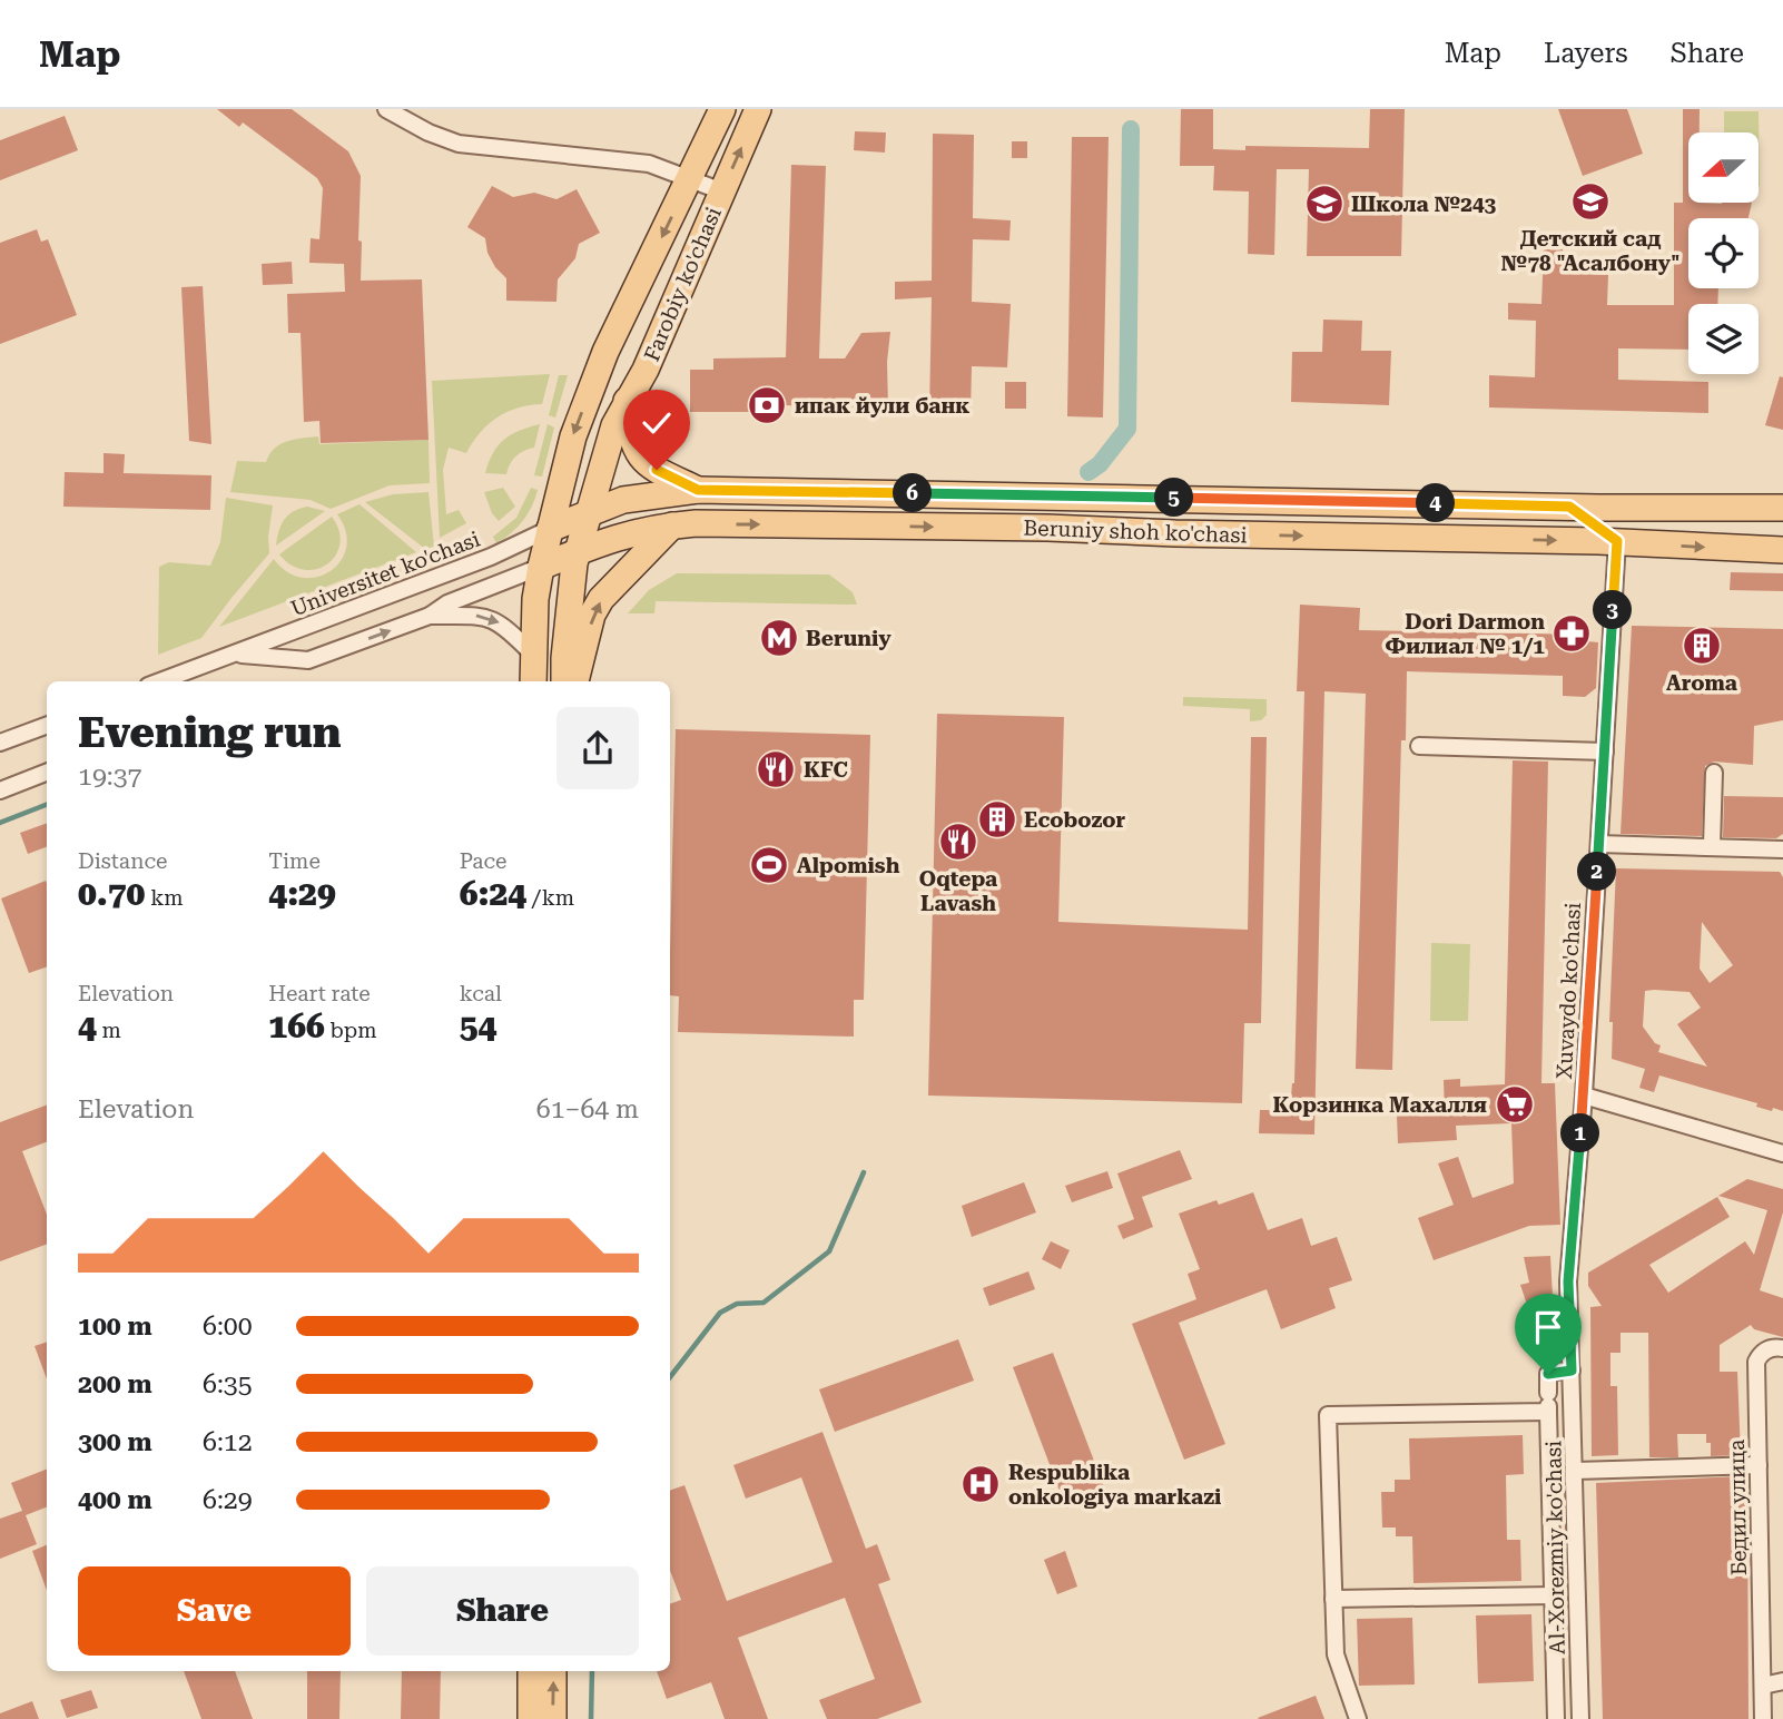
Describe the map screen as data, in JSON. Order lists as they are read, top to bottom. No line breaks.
{"streets":{"main road":["Farobiy ko'chasi","Beruniy shoh ko'chasi"],"street":["Universitet ko'chasi","Xuvaydo ko'chasi","Бедил улица","Al-Xorezmiy ko'chasi"]},"crossings":[["Farobiy ko'chasi","Beruniy shoh ko'chasi"],["Farobiy ko'chasi","Universitet ko'chasi"],["Beruniy shoh ko'chasi","Universitet ko'chasi"],["Beruniy shoh ko'chasi","Xuvaydo ko'chasi"],["Xuvaydo ko'chasi","Al-Xorezmiy ko'chasi"]],"places":{"school or university":["Детский сад №78 \"Асалбону\"","Школа №243"],"bank":["ипак йули банк"],"pharmacy":["Dori Darmon Филиал № 1/1"],"metro station":["Beruniy"],"building":["Aroma","Ecobozor"],"restaurant":["KFC","Oqtepa Lavash"],"sports":["Alpomish"],"supermarket":["Корзинка Махалля"],"hospital":["Respublika onkologiya markazi"]},"north":"left","page":{"header":"Map","nav":["Map","Layers","Share"],"pins":["6","5","4","3","2","1"],"heading":["Evening run","19:37"],"stats":[["Distance","0.70 km"],["Time","4:29"],["Pace","6:24 /km"],["Elevation","4 m"],["Heart rate","166 bpm"],["kcal","54"]],"chart":["Elevation","61–64 m"],"list":[{"name":"100 m","note":"6:00"},{"name":"200 m","note":"6:35"},{"name":"300 m","note":"6:12"},{"name":"400 m","note":"6:29"}],"buttons":["Save","Share"]}}
